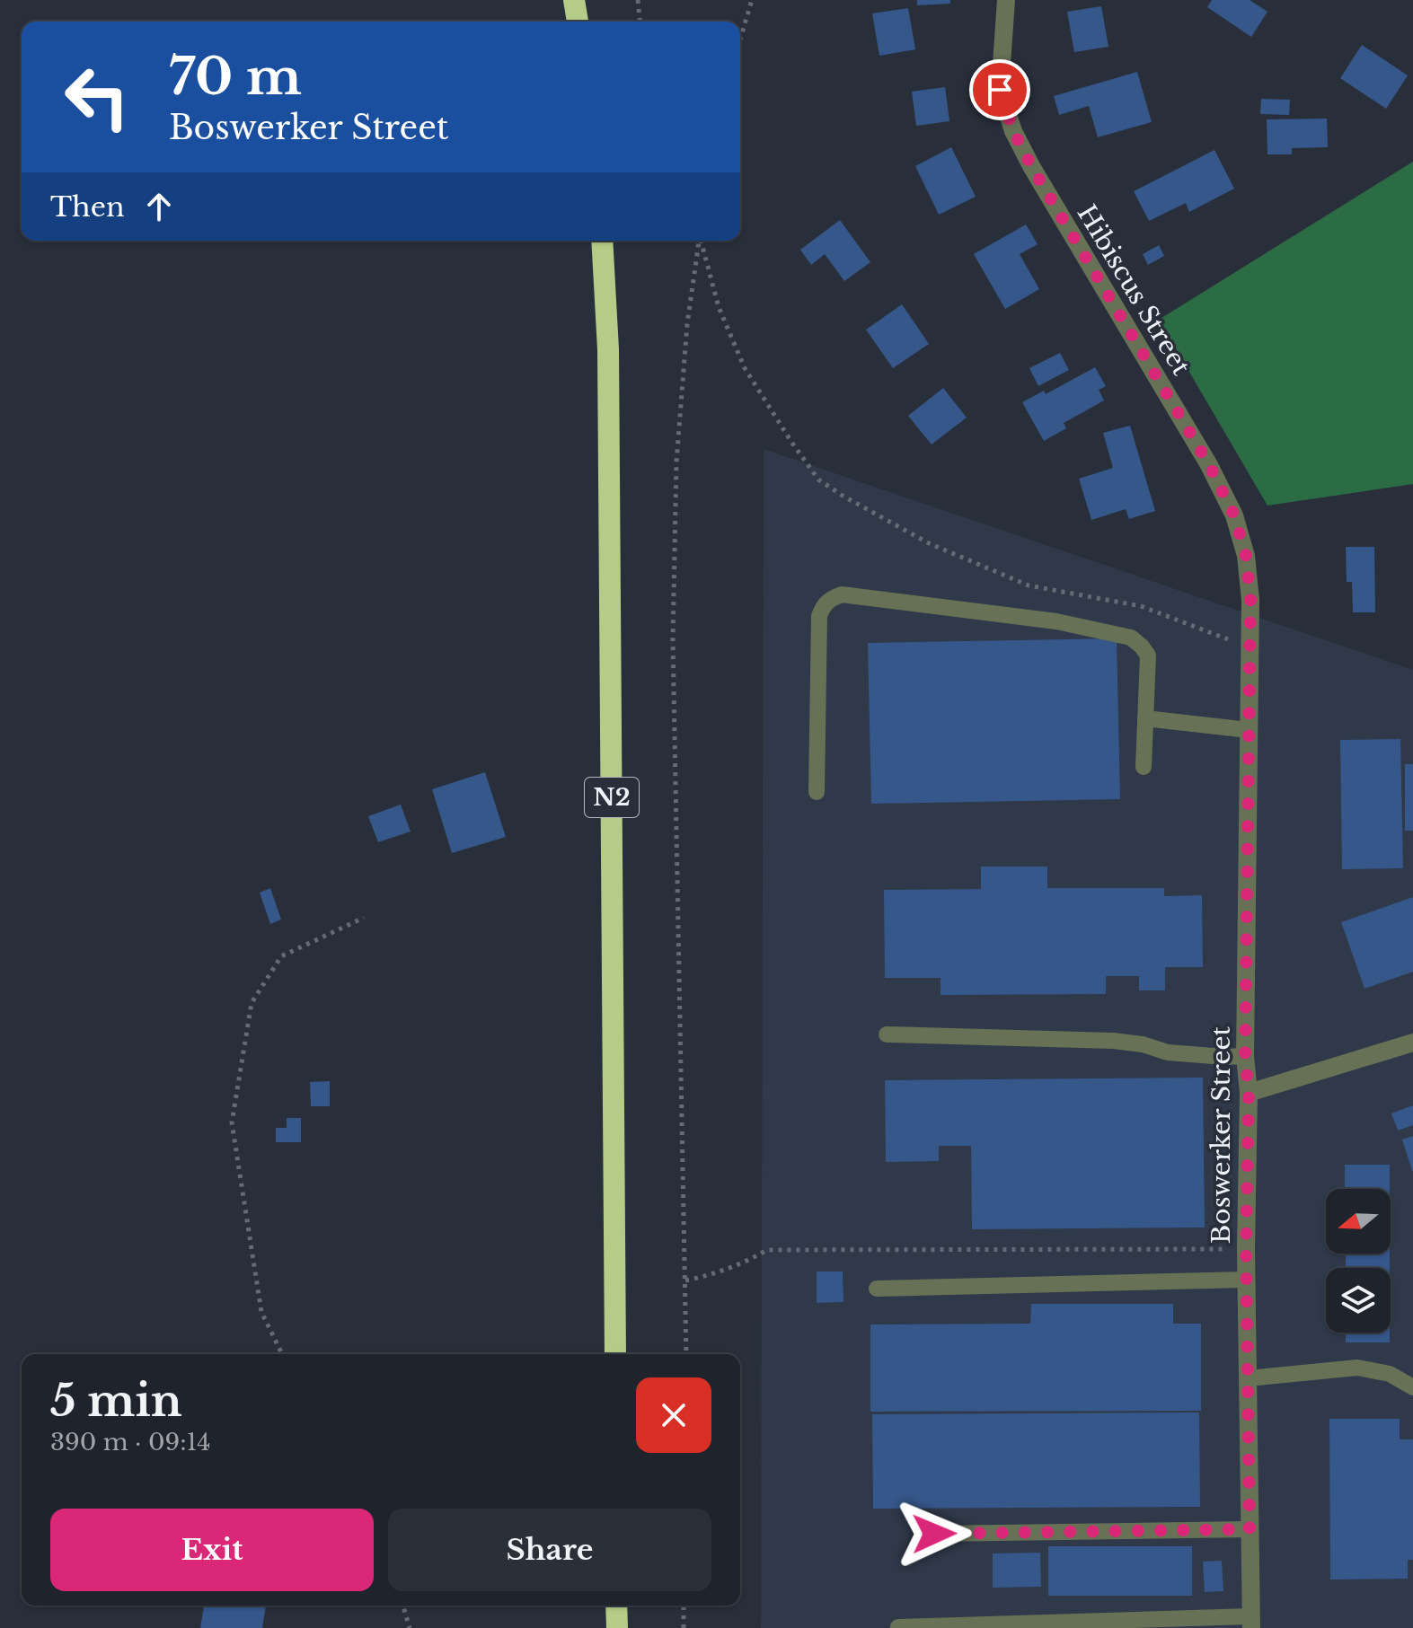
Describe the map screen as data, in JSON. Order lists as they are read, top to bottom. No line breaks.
{"streets":{"highway":["N2"],"street":["Hibiscus Street","Boswerker Street"]},"crossings":[["Hibiscus Street","Boswerker Street"]],"north":"left","page":{"turn":["70 m","Boswerker Street"],"then":"Then","heading":["5 min","390 m · 09:14"],"buttons":["Exit","Share"]}}
